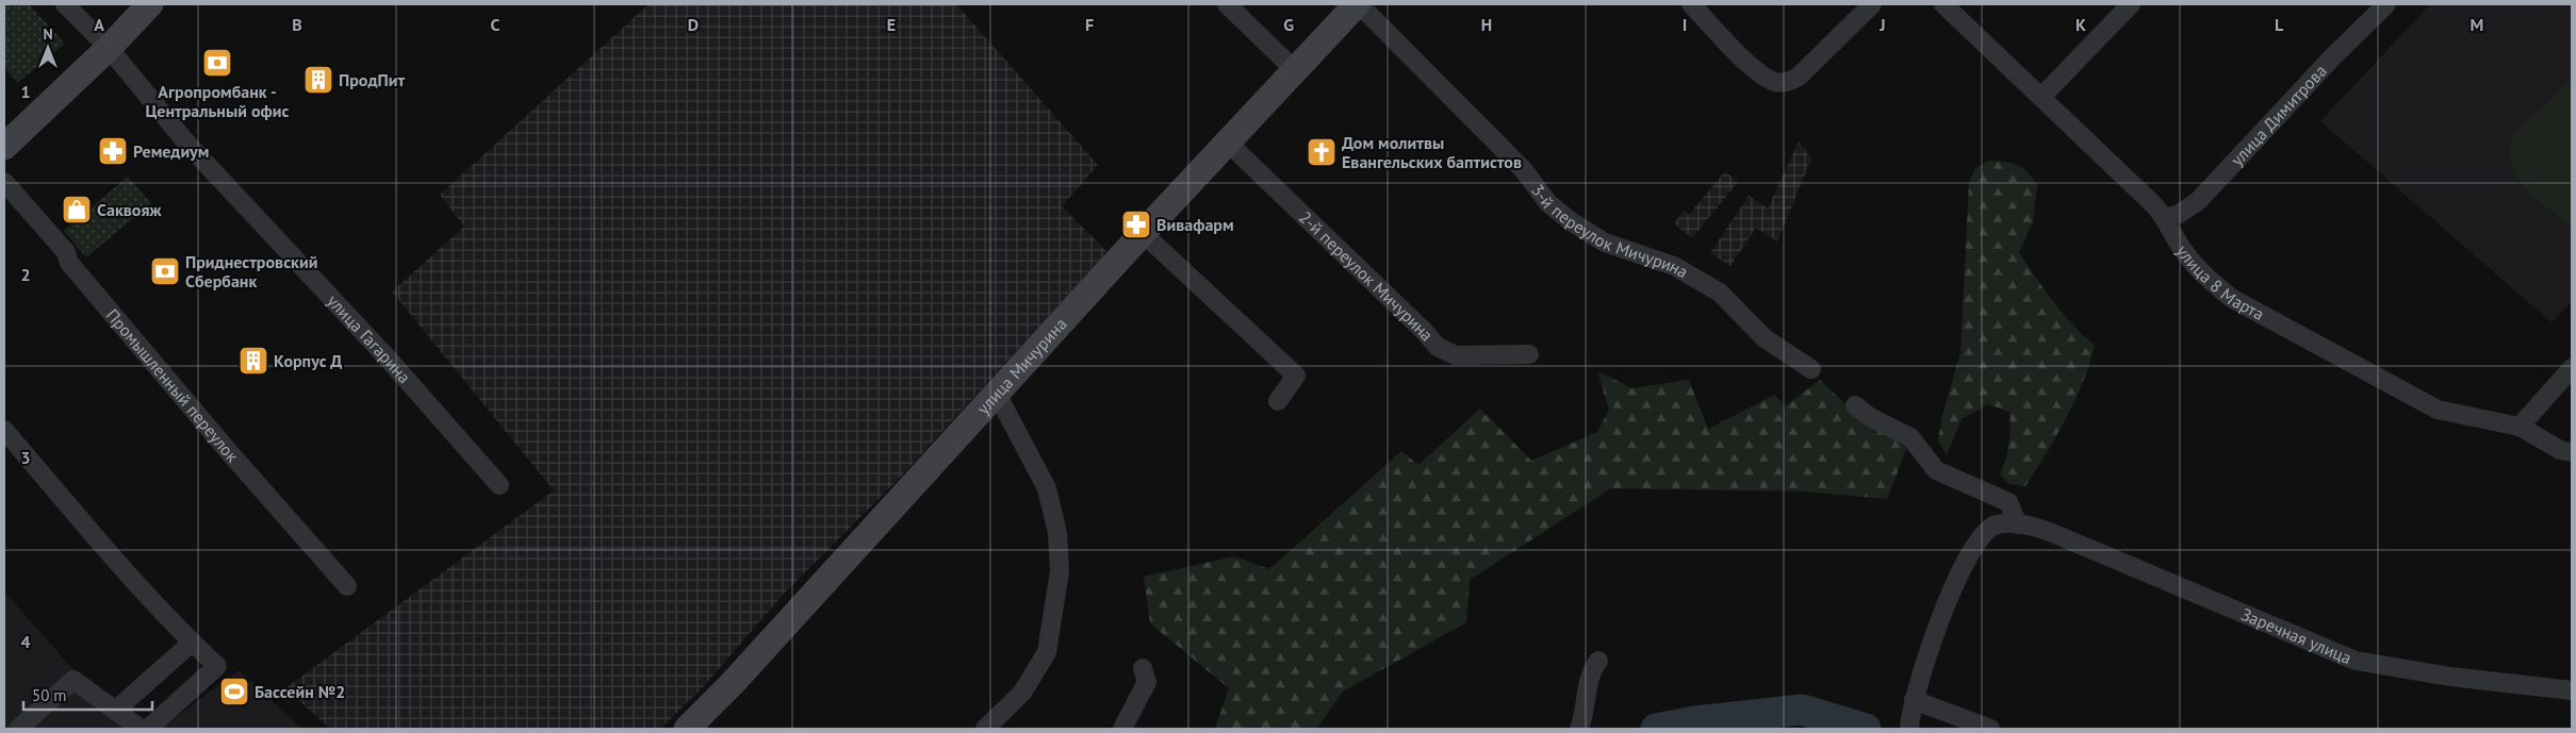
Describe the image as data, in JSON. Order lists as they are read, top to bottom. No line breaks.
{"streets":{"street":["улица Димитрова","3-й переулок Мичурина","2-й переулок Мичурина","улица 8 Марта","улица Гагарина","улица Мичурина","Промышленный переулок","Заречная улица"]},"crossings":[["улица Димитрова","улица 8 Марта"],["3-й переулок Мичурина","улица Мичурина"],["2-й переулок Мичурина","улица Мичурина"]],"places":{"bank":["Агропромбанк - Центральный офис","Приднестровский Сбербанк"],"building":["ПродПит","Корпус Д"],"pharmacy":["Ремедиум","Вивафарм"],"church":["Дом молитвы Евангельских баптистов"],"shop":["Саквояж"],"sports":["Бассейн №2"]},"scale_bar":"50 m","north":"top","grid":{"columns":["A","B","C","D","E","F","G","H","I","J","K","L","M"],"rows":["1","2","3","4"]}}
